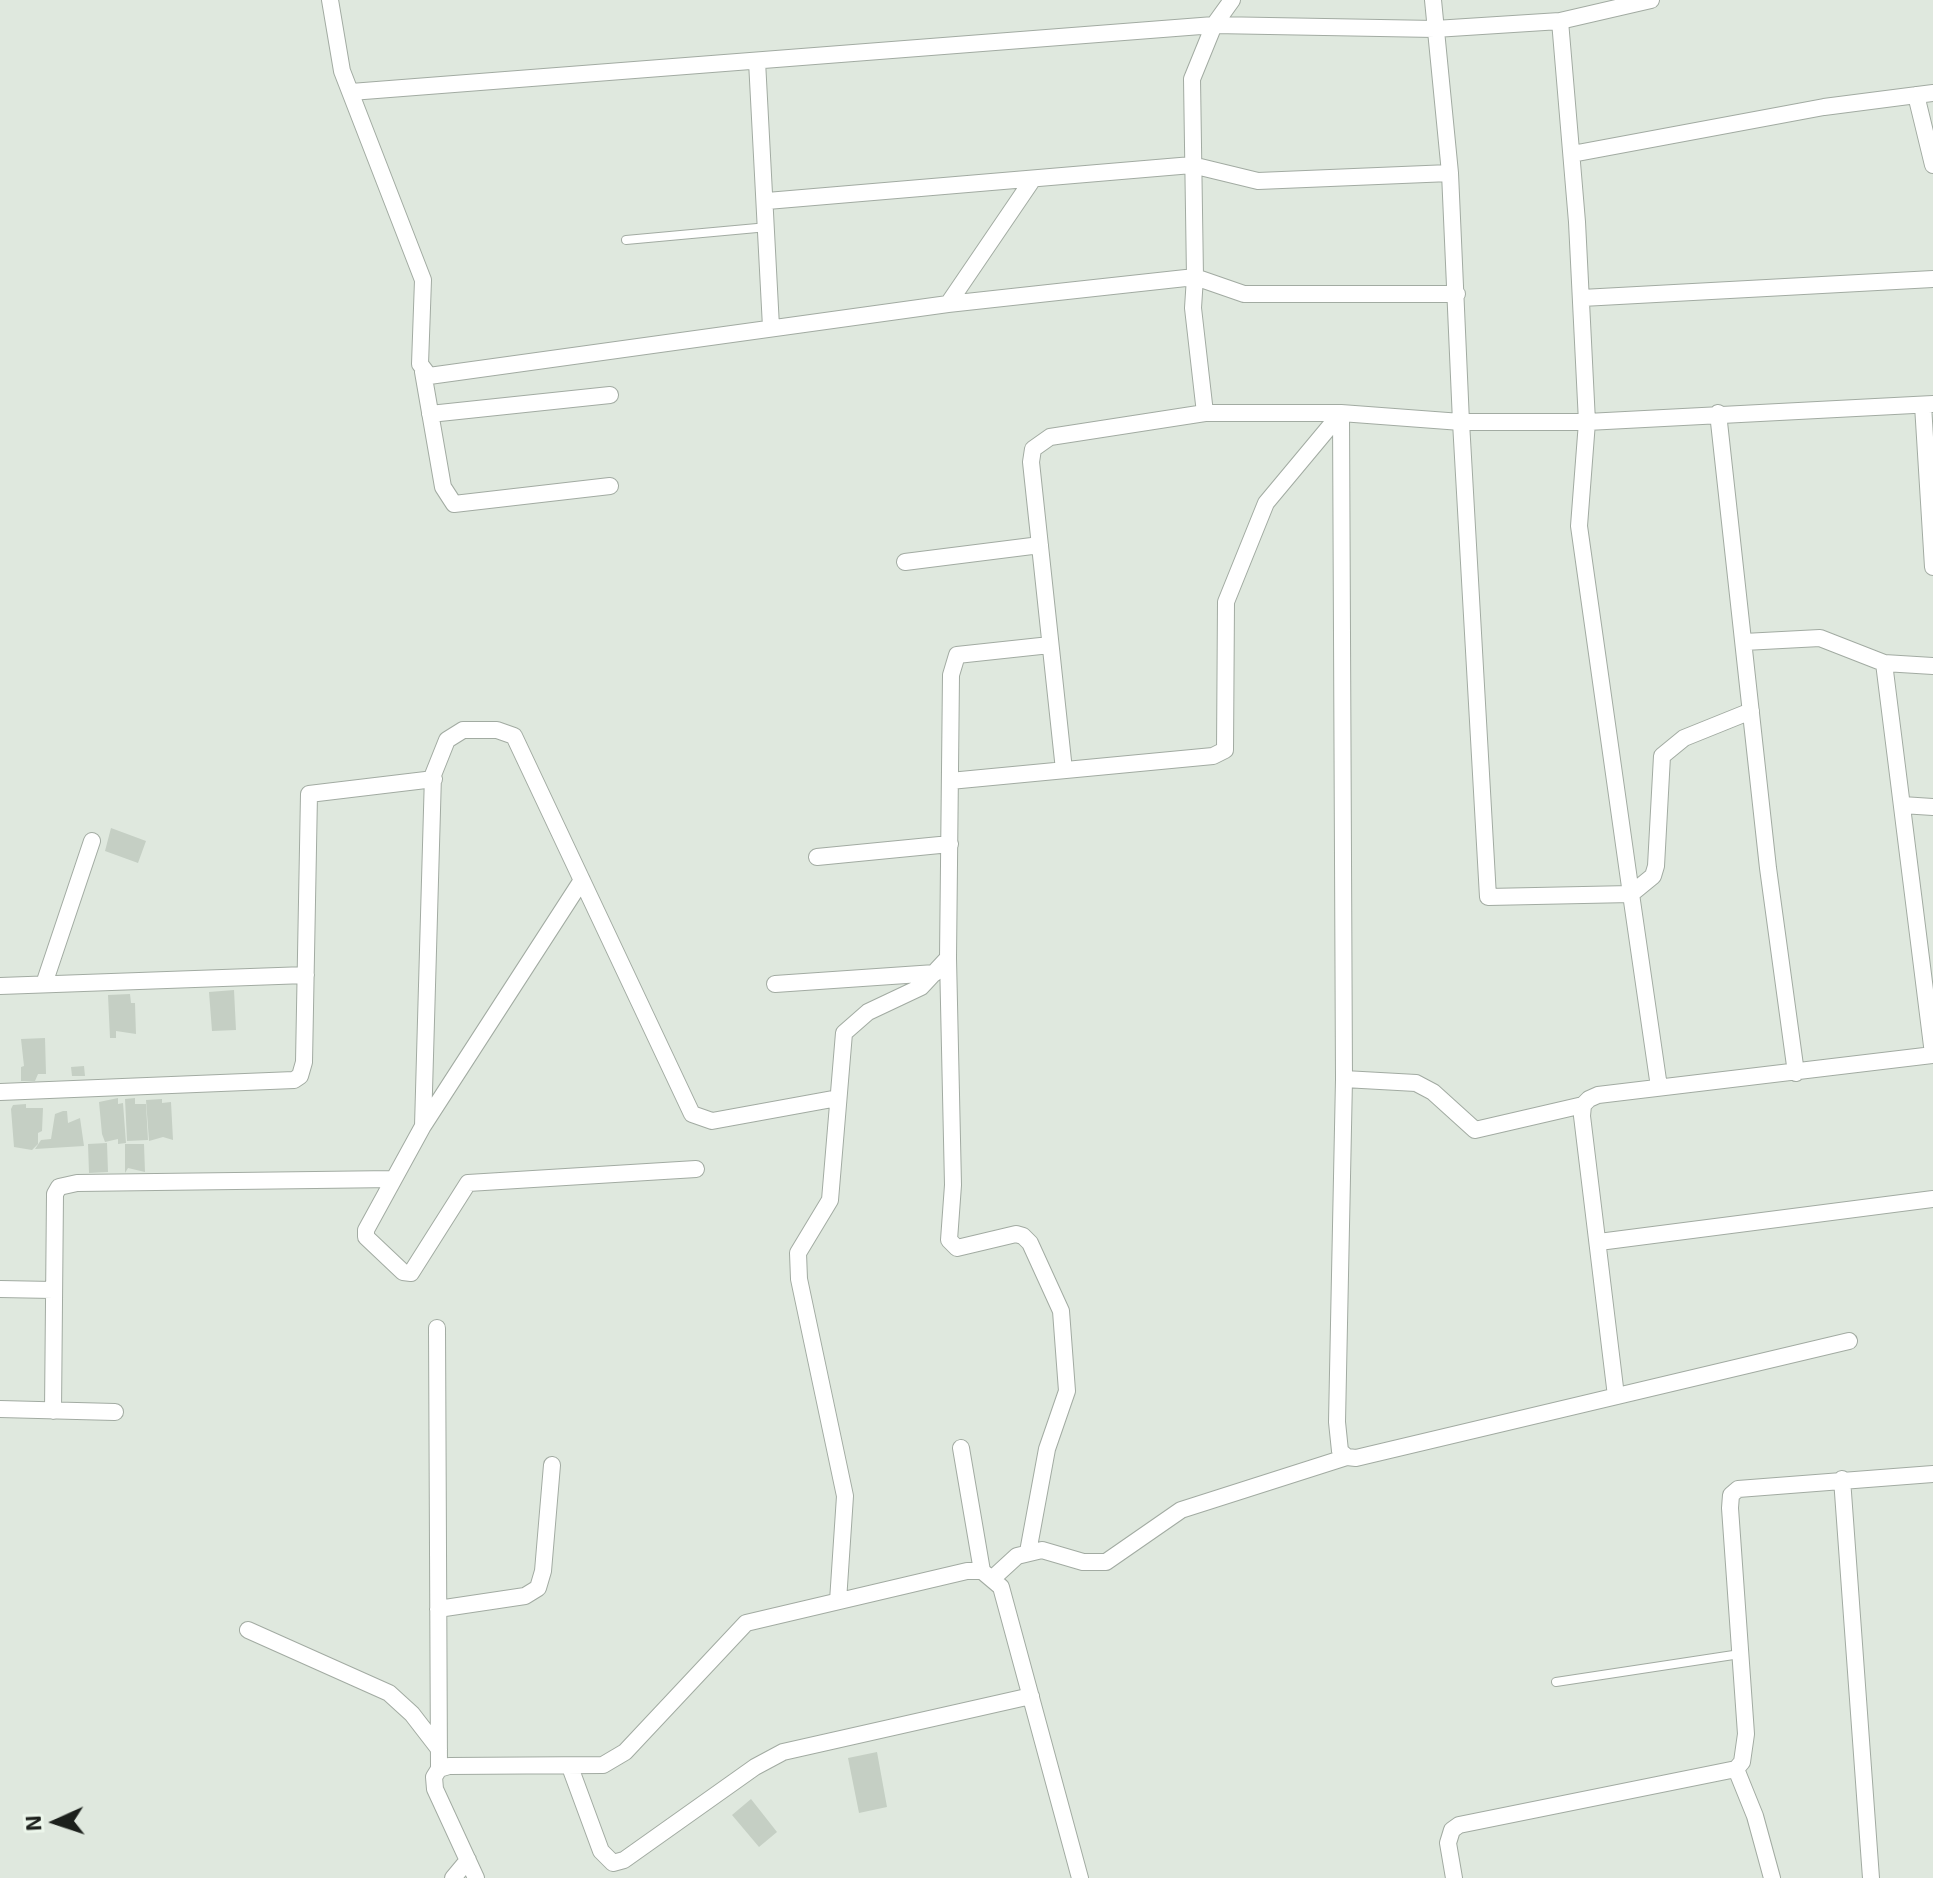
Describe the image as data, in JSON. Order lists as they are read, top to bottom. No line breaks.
{"north":"left"}
